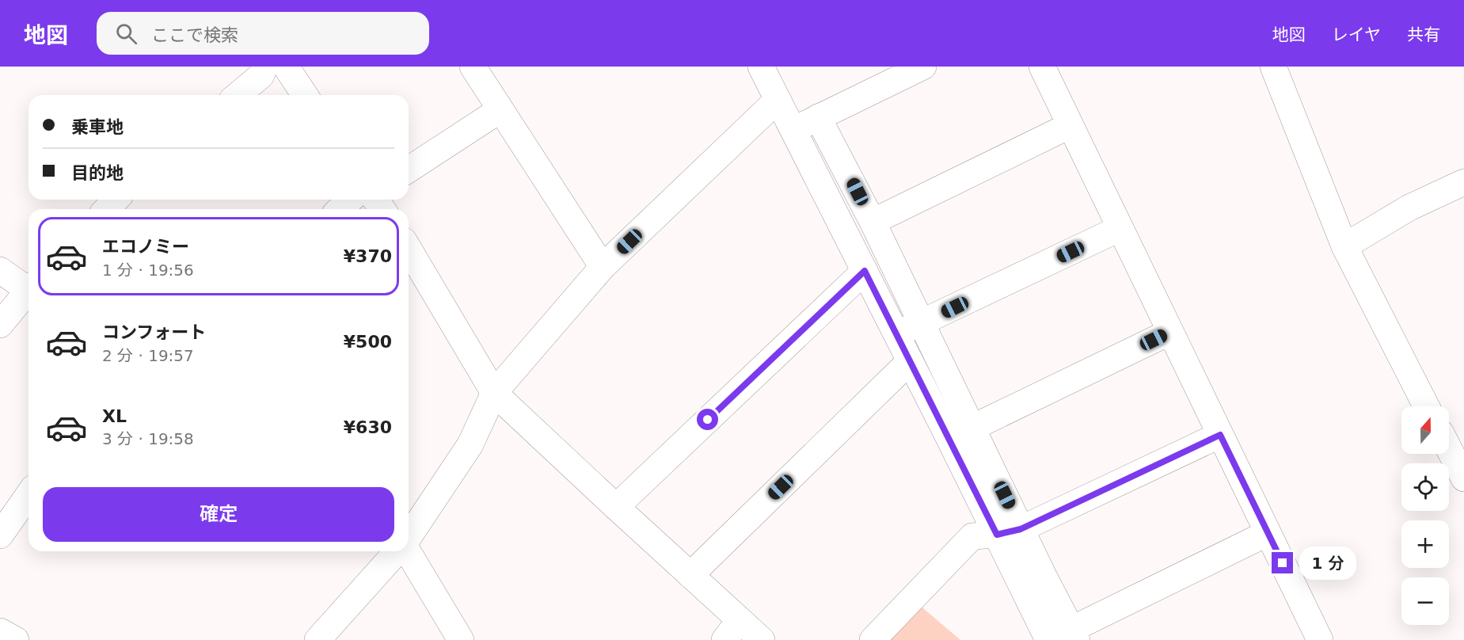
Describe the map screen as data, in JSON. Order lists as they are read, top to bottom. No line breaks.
{"north":"top","page":{"header":"地図","search":"ここで検索","nav":["地図","レイヤ","共有"],"banner":["乗車地","目的地"],"list":[{"name":"エコノミー","note":"1 分 · 19:56","value":"¥370"},{"name":"コンフォート","note":"2 分 · 19:57","value":"¥500"},{"name":"XL","note":"3 分 · 19:58","value":"¥630"}],"map_buttons":["+","−"],"buttons":"確定","bubble":"1 分"}}
